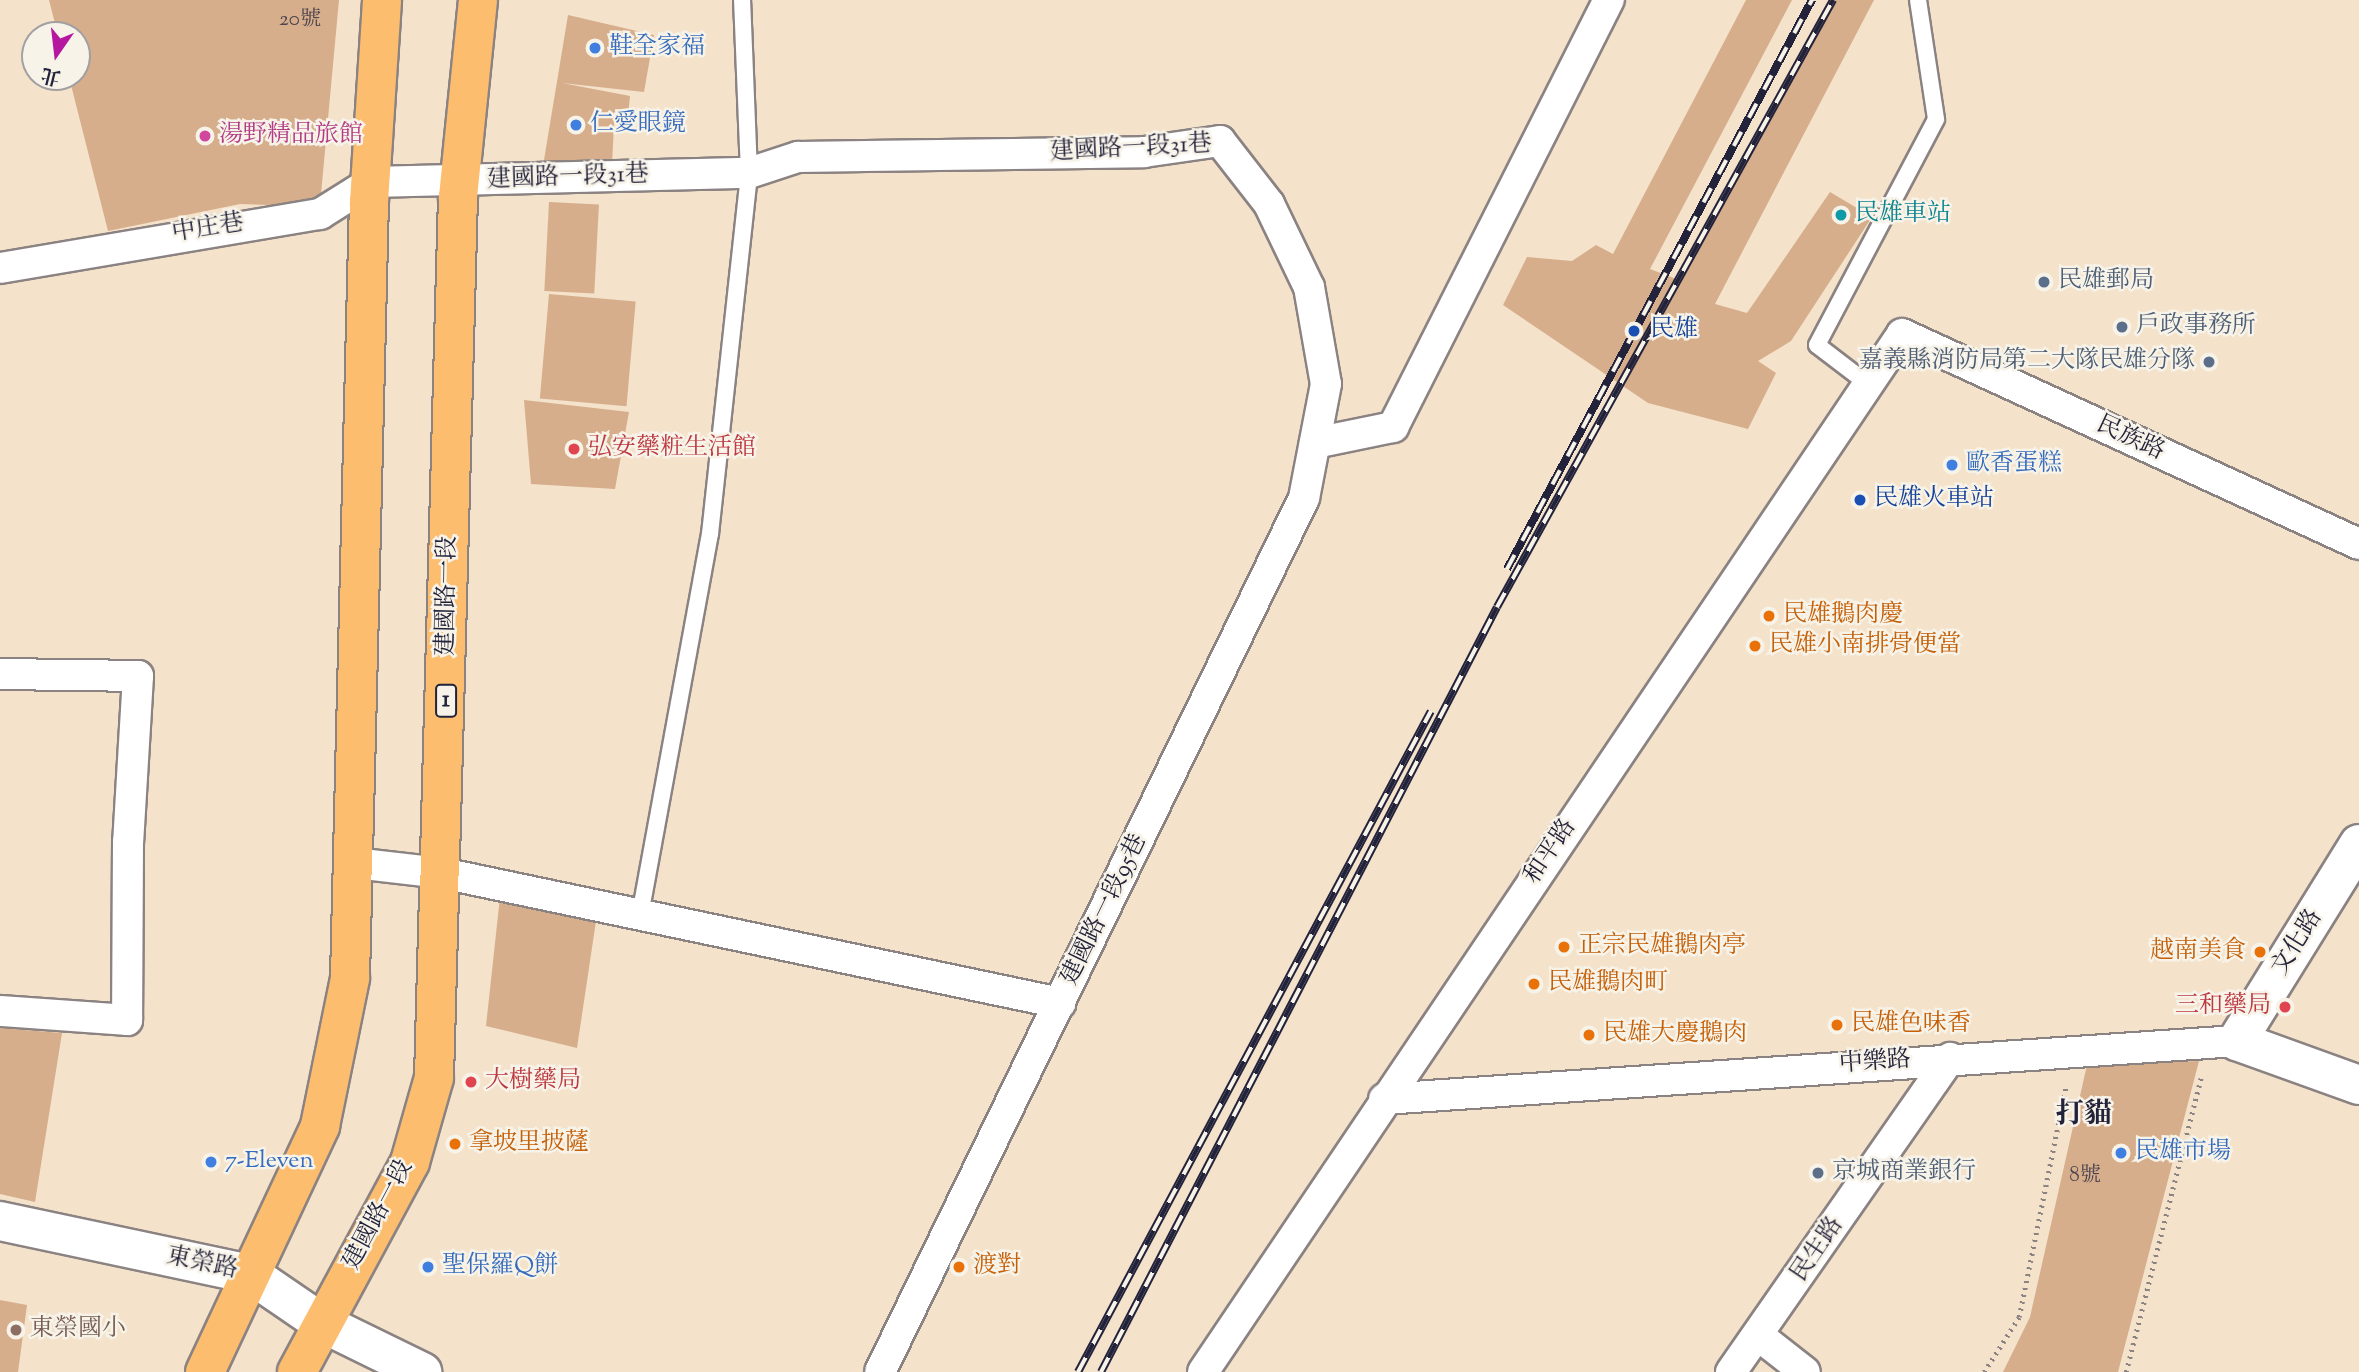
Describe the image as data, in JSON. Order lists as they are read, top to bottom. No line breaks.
{"streets":{"main road":["建國路一段","1"],"street":["建國路一段31巷","中庄巷","民族路","和平路","建國路一段95巷","文化路","中樂路","民生路","東榮路"]},"crossings":[["建國路一段31巷","中庄巷"],["建國路一段31巷","建國路一段"],["建國路一段31巷","建國路一段95巷"],["民族路","和平路"],["建國路一段","東榮路"],["和平路","中樂路"],["文化路","中樂路"],["中樂路","民生路"]],"districts":["打貓"],"places":["鞋全家福","仁愛眼鏡","湯野精品旅館","民雄車站","民雄郵局","戶政事務所","民雄","嘉義縣消防局第二大隊民雄分隊","弘安藥粧生活館","歐香蛋糕","民雄火車站","民雄鵝肉慶","民雄小南排骨便當","正宗民雄鵝肉亭","越南美食","民雄鵝肉町","三和藥局","民雄色味香","民雄大慶鵝肉","大樹藥局","拿坡里披薩","民雄市場","7-Eleven","京城商業銀行","聖保羅Q餅","渡對","東榮國小"],"house_numbers":["20號","8號"],"north":"bottom"}
